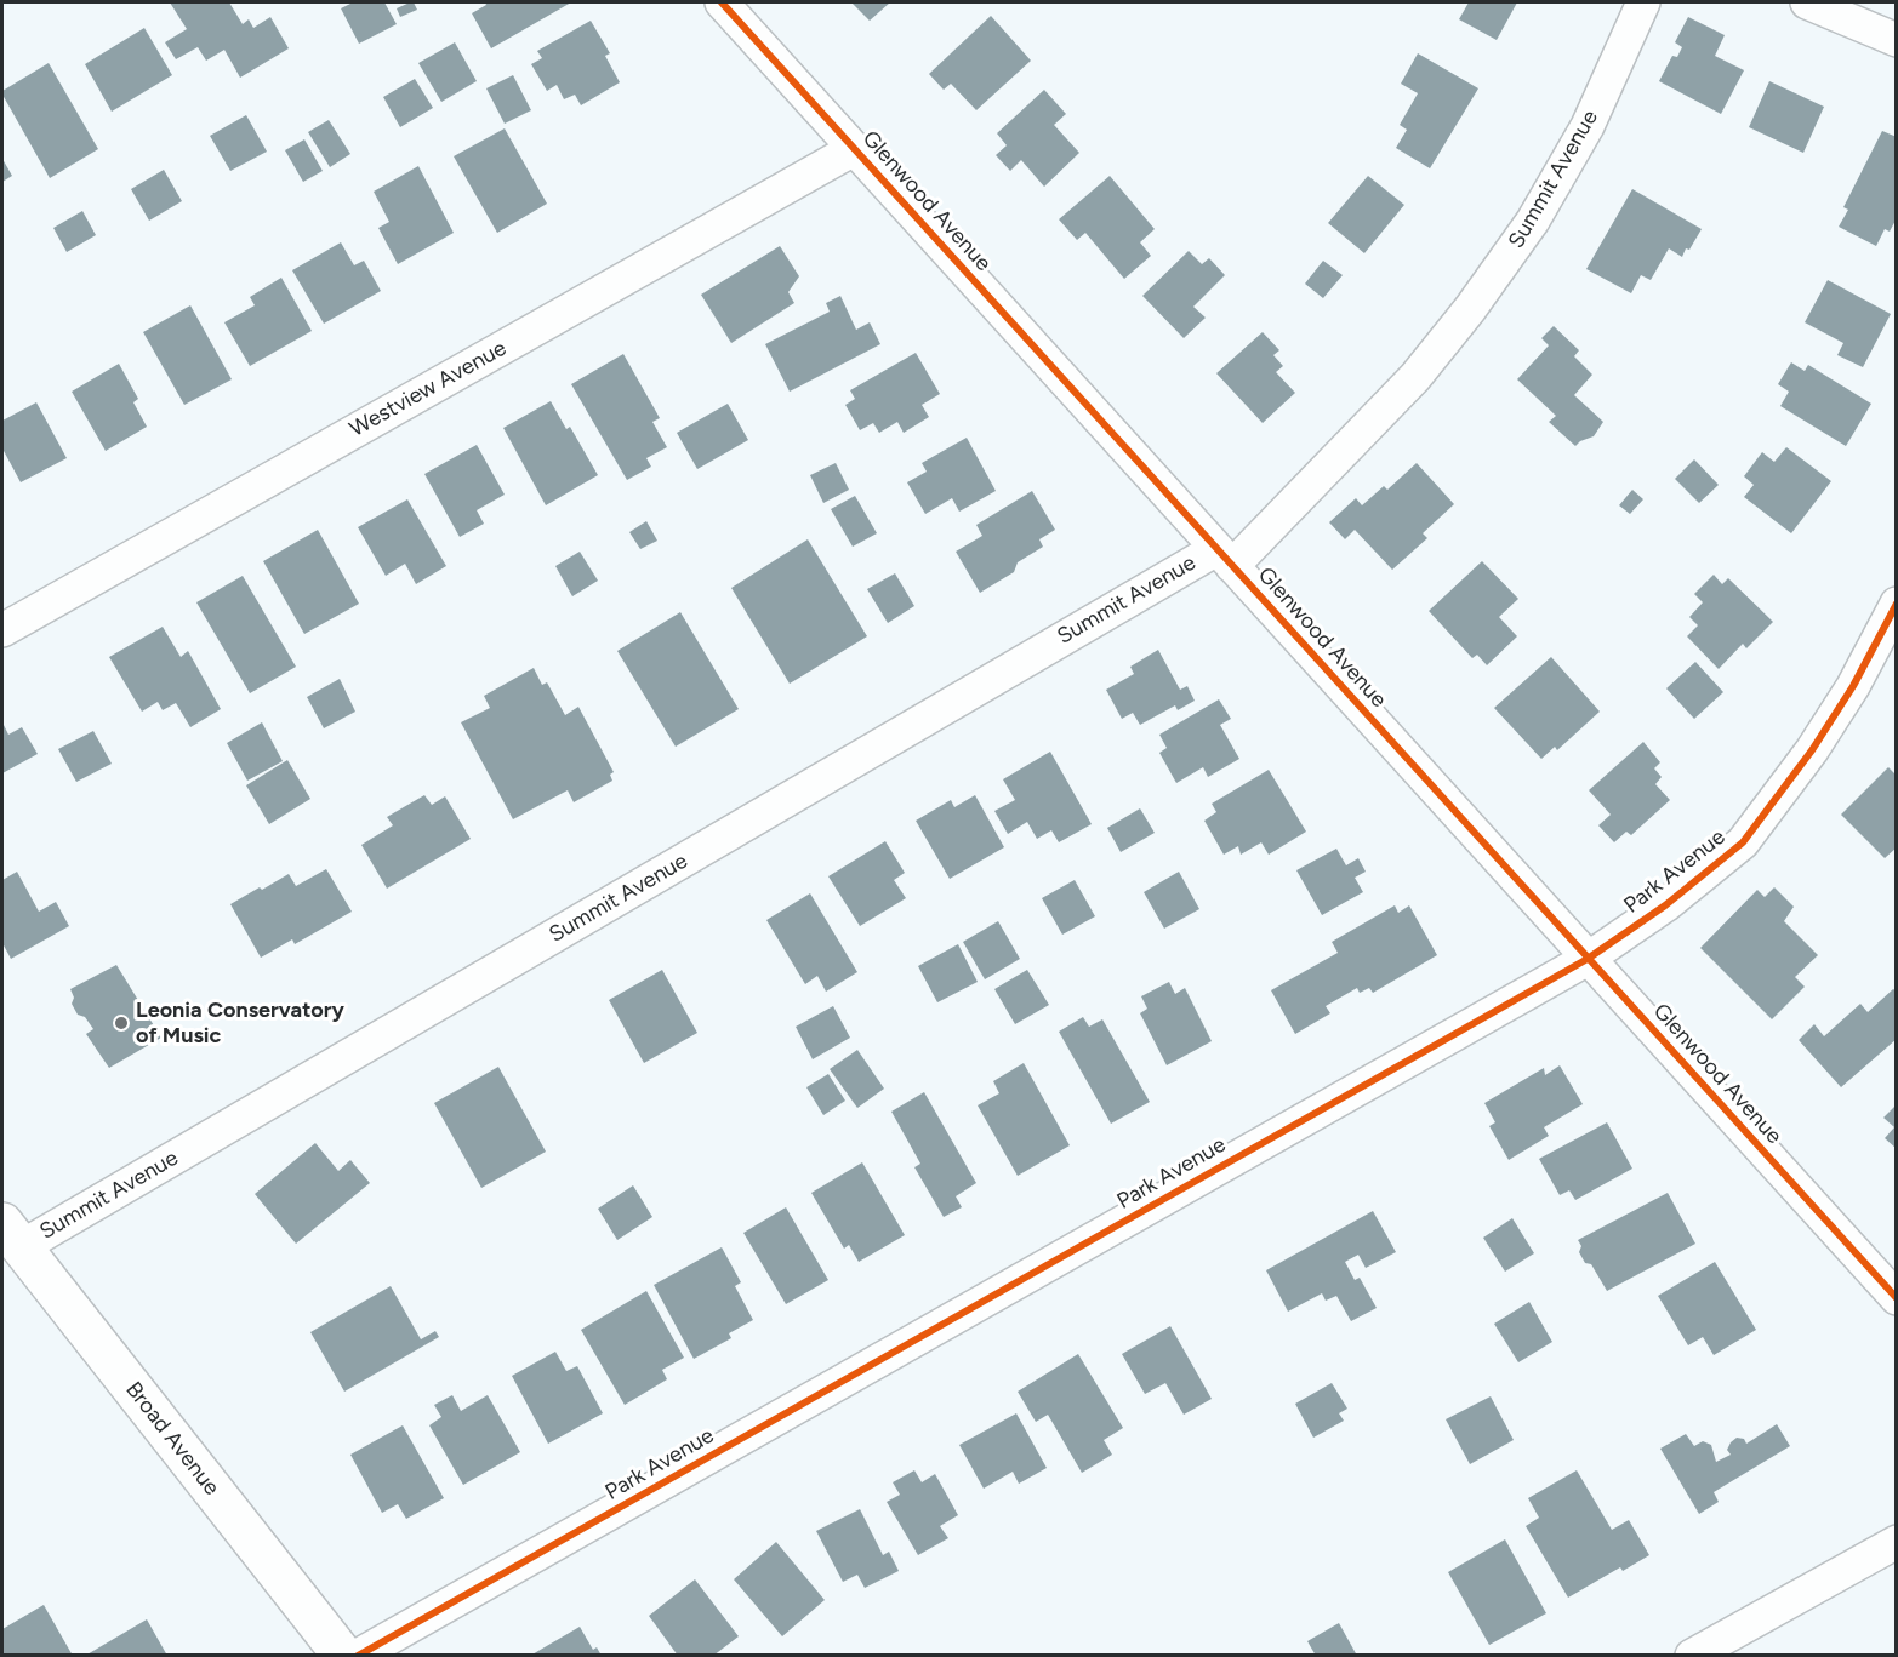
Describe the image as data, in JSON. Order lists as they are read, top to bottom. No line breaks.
{"streets":{"main road":["Broad Avenue"],"street":["Summit Avenue","Glenwood Avenue","Westview Avenue","Park Avenue"]},"crossings":[["Summit Avenue","Glenwood Avenue"],["Summit Avenue","Broad Avenue"],["Glenwood Avenue","Westview Avenue"],["Glenwood Avenue","Park Avenue"]],"places":["Leonia Conservatory of Music"]}
